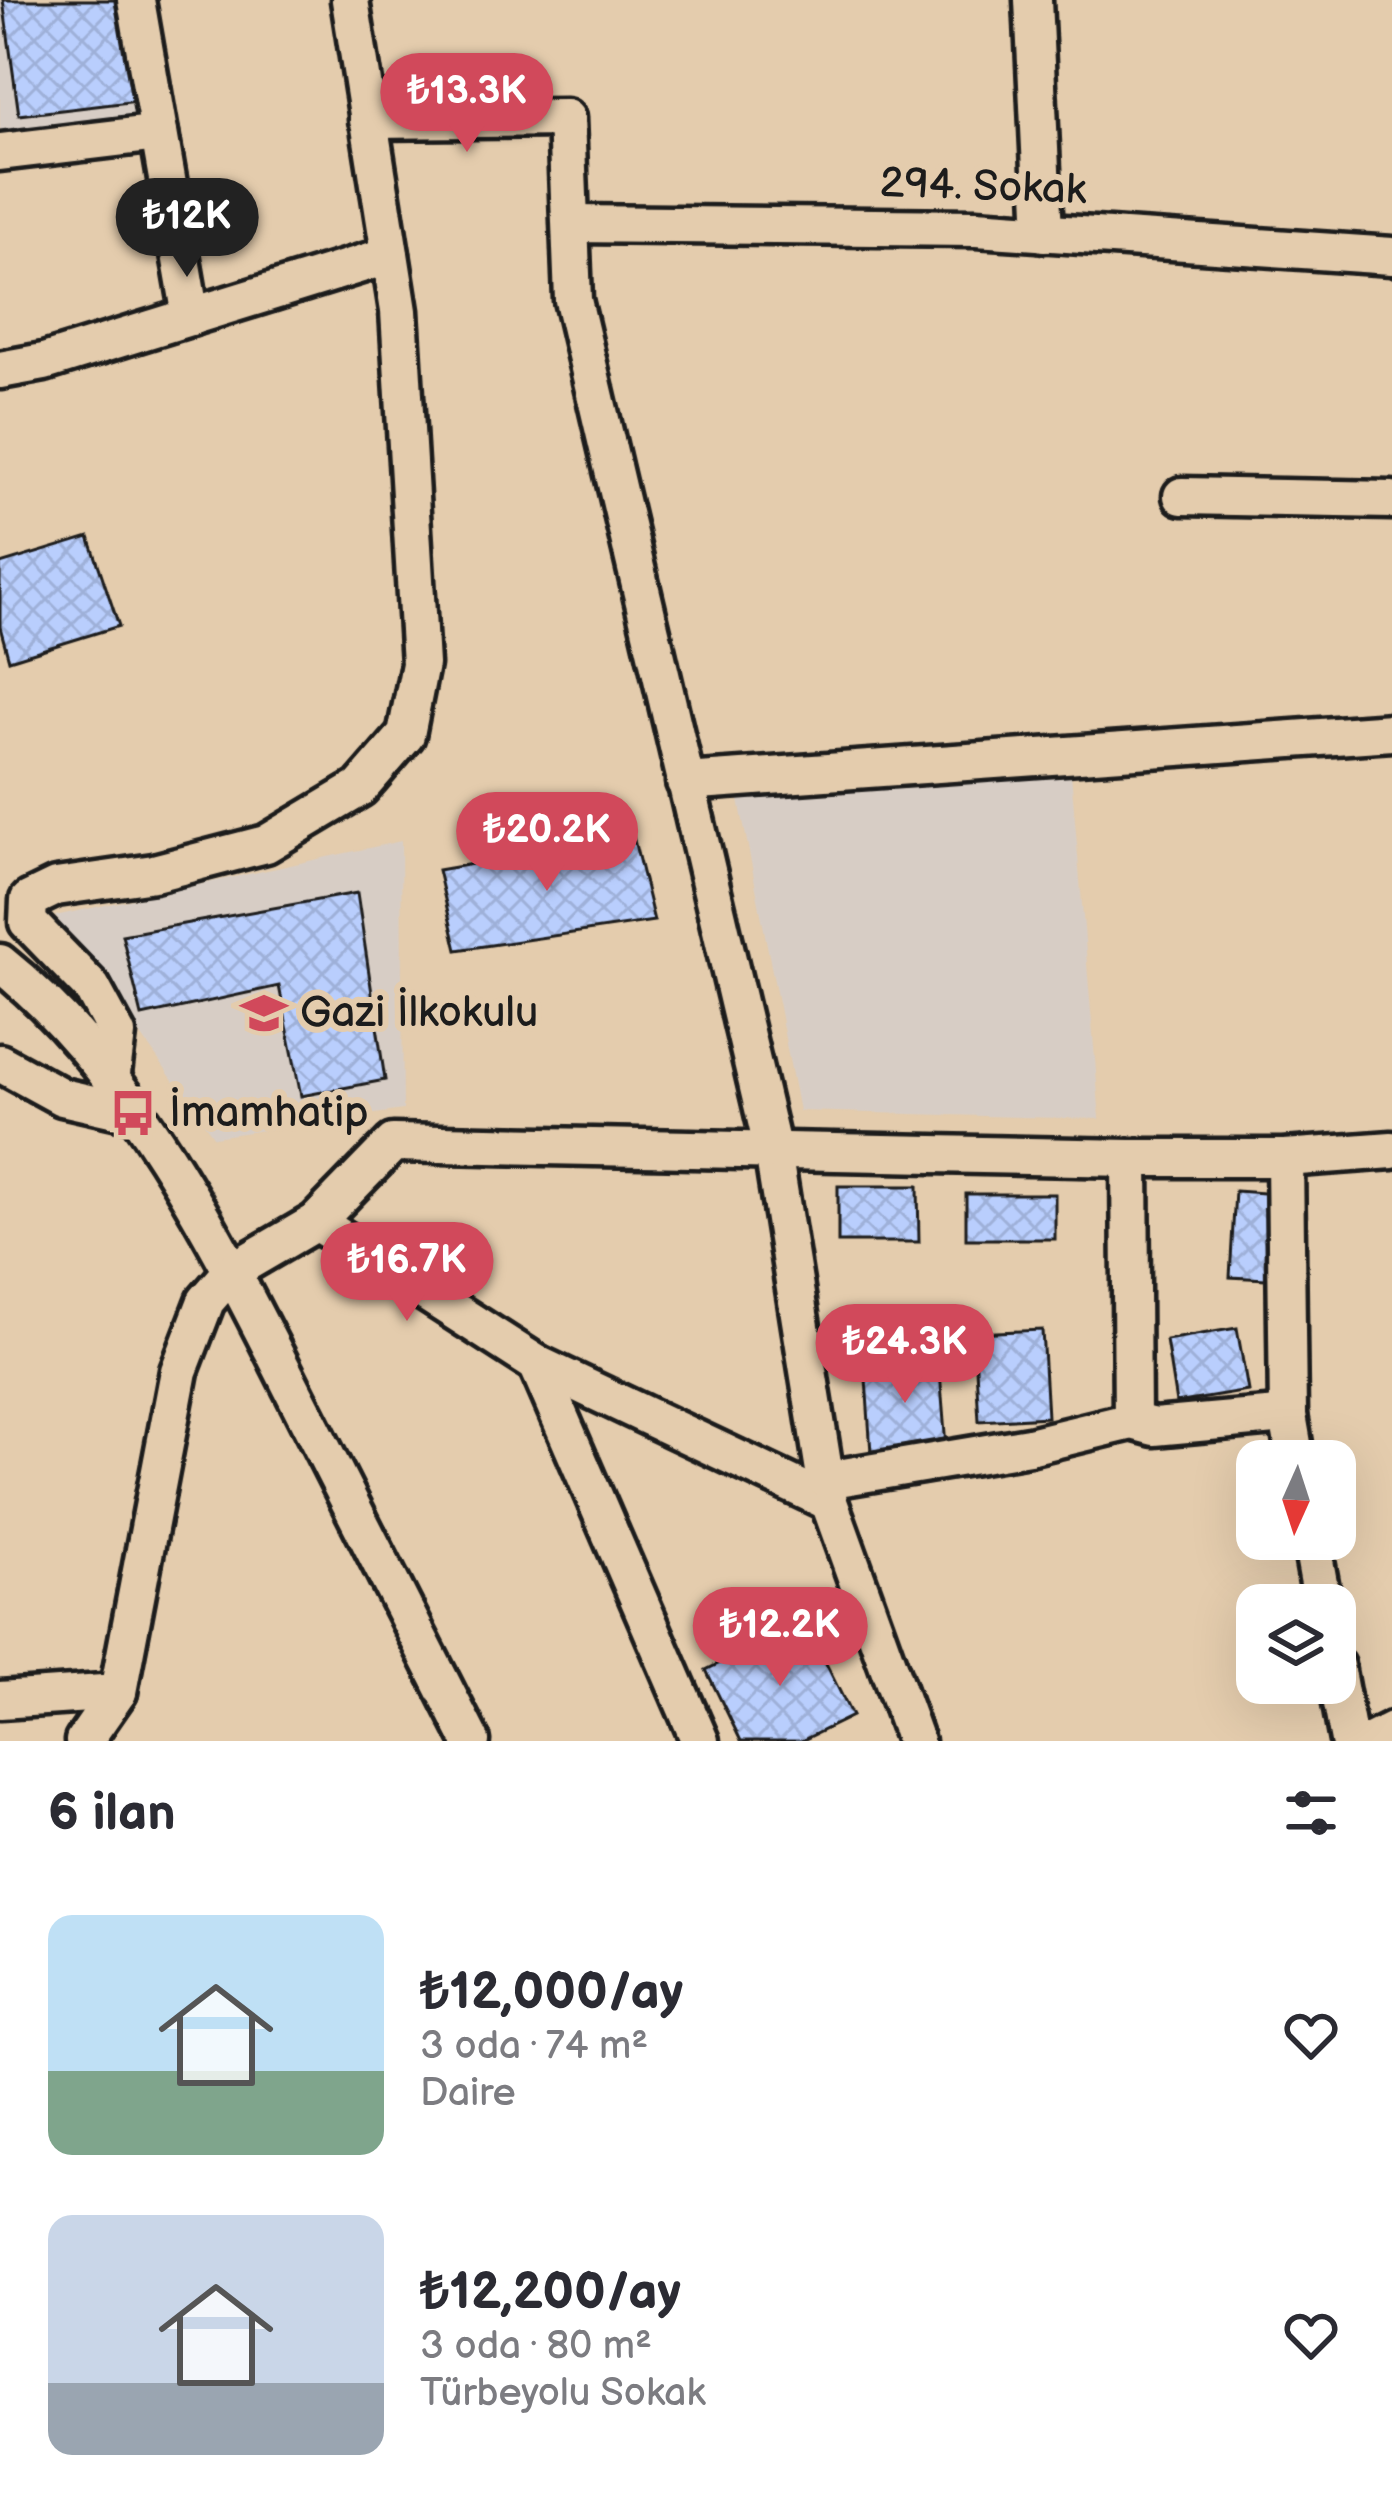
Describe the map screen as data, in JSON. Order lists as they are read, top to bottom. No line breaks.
{"streets":{"street":["294. Sokak"]},"places":{"school or university":["Gazi İlkokulu"],"bus stop":["İmamhatip"]},"north":"bottom","page":{"price":["₺13.3K","₺12K","₺20.2K","₺16.7K","₺24.3K","₺12.2K"],"heading":"6 ilan","list":[{"name":"₺12,000/ay","note":"3 oda · 74 m² · Daire"},{"name":"₺12,200/ay","note":"3 oda · 80 m² · Türbeyolu Sokak"}]}}
